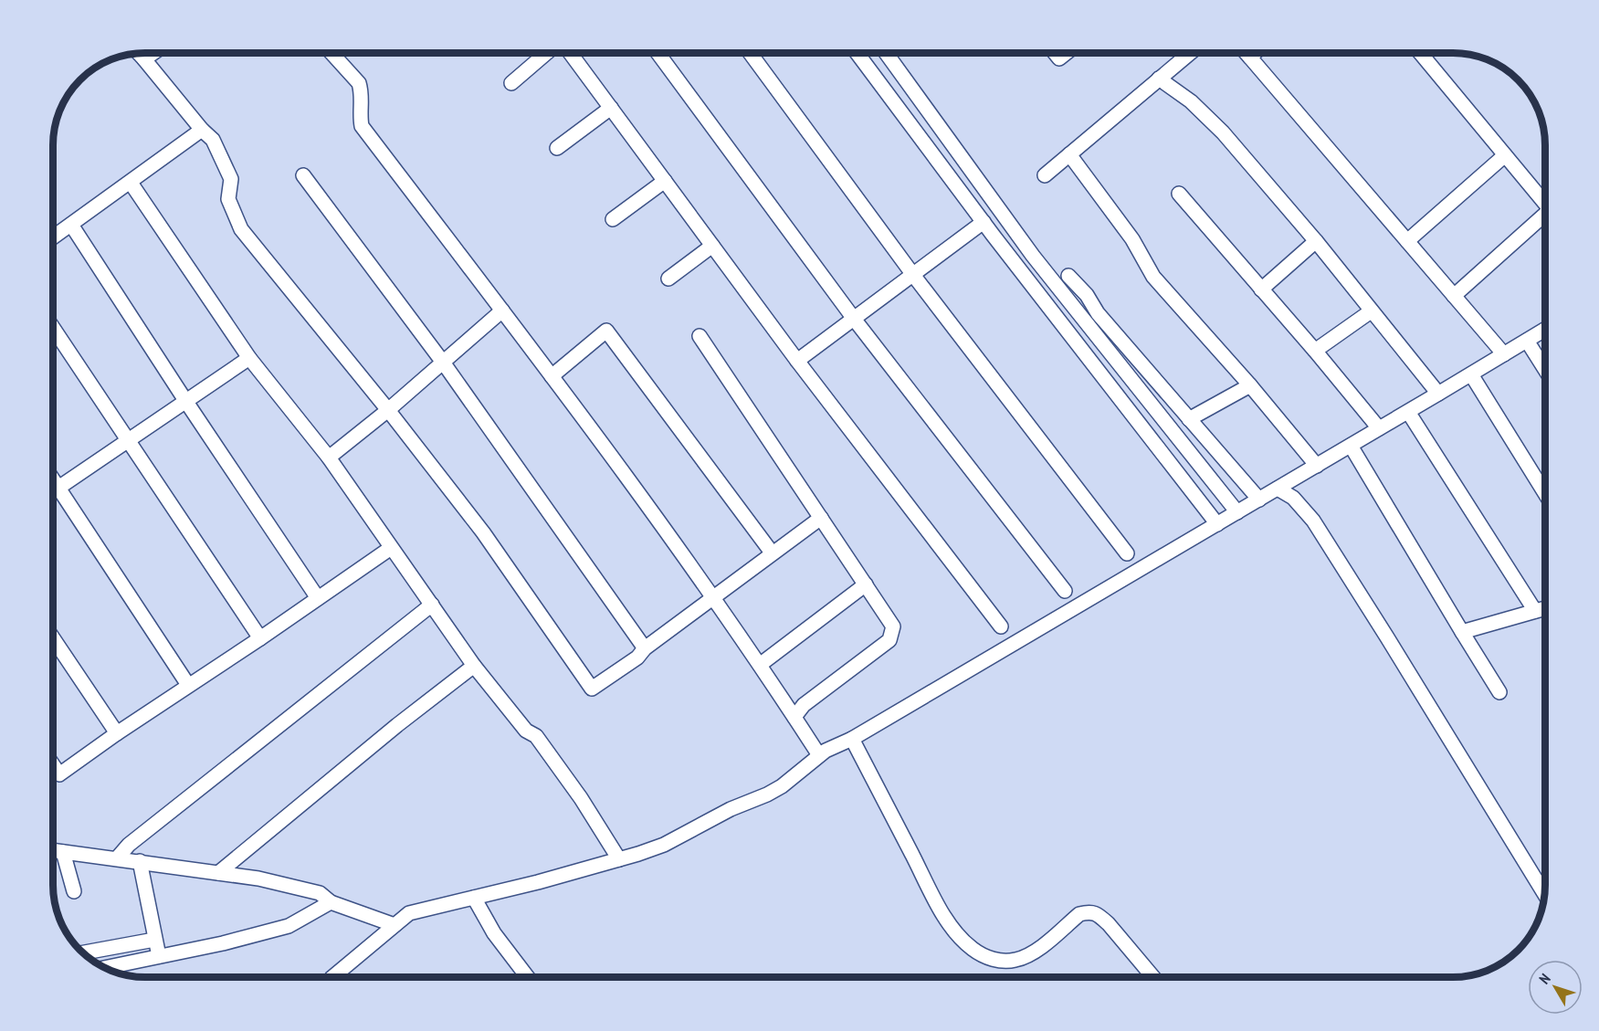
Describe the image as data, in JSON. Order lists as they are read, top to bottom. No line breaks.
{"north":"top left"}
